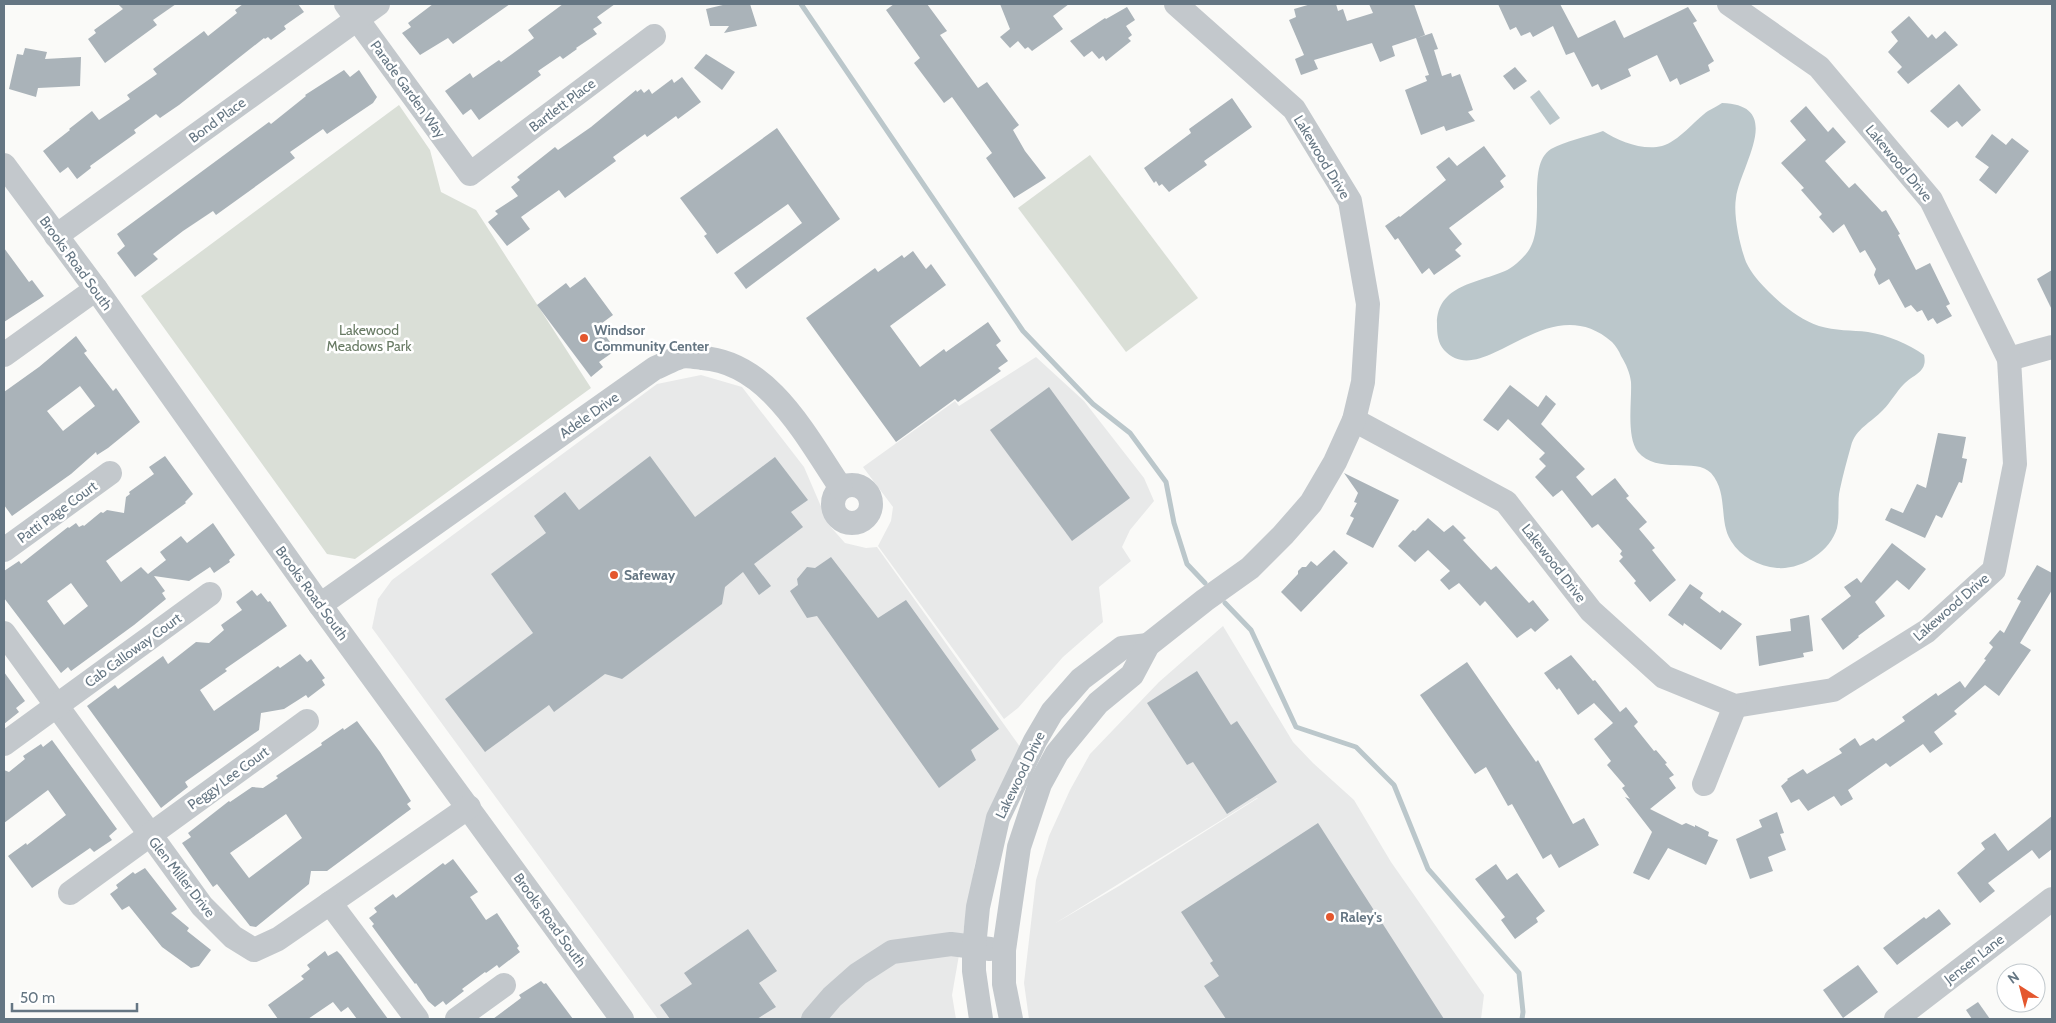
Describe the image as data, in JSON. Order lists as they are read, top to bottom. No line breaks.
{"streets":{"street":["Parade Garden Way","Bartlett Place","Bond Place","Lakewood Drive","Brooks Road South","Adele Drive","Patti Page Court","Cab Calloway Court","Peggy Lee Court","Glen Miller Drive","Jensen Lane"]},"crossings":[["Parade Garden Way","Bartlett Place"],["Parade Garden Way","Bond Place"],["Bond Place","Brooks Road South"],["Brooks Road South","Adele Drive"],["Brooks Road South","Glen Miller Drive"],["Cab Calloway Court","Glen Miller Drive"],["Peggy Lee Court","Glen Miller Drive"]],"parks":["Lakewood Meadows Park"],"places":["Windsor Community Center","Safeway","Raley's"],"scale_bar":"50 m","north":"top left"}
